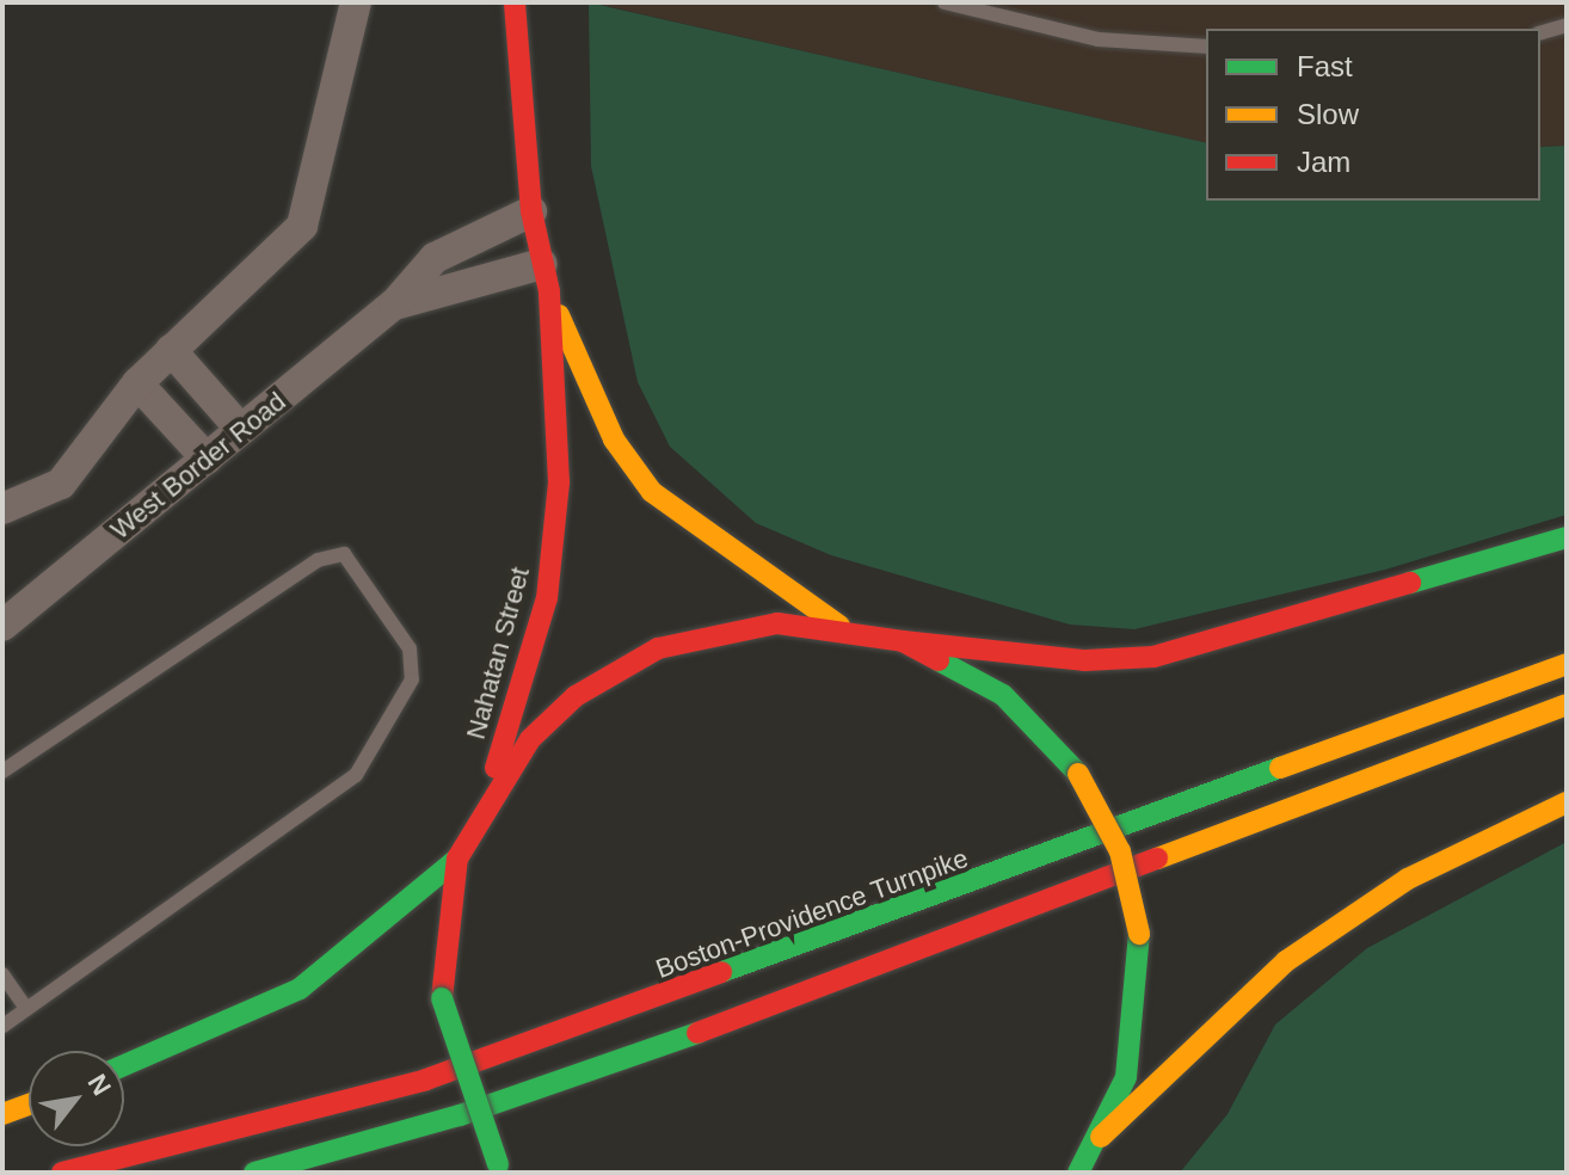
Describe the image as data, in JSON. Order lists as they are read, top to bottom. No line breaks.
{"streets":{"main road":["Nahatan Street","Boston-Providence Turnpike"],"street":["West Border Road"]},"legend":["Fast","Slow","Jam"],"north":"top right"}
